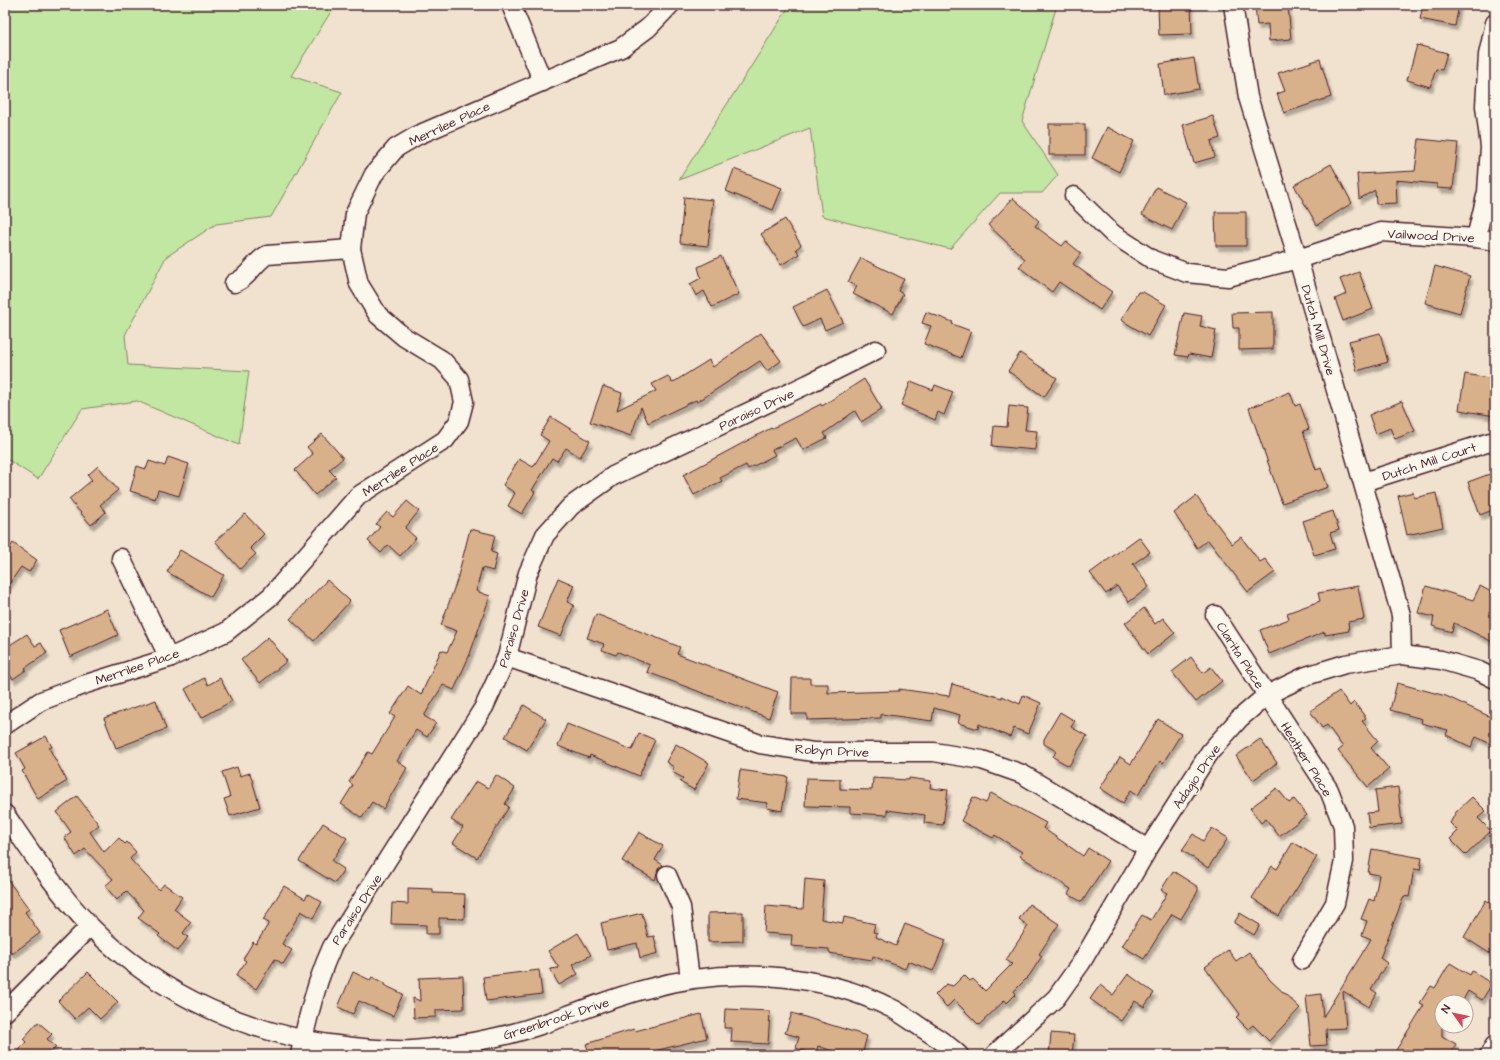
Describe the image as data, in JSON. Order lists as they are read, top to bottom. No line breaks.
{"streets":{"street":["Merrilee Place","Vailwood Drive","Dutch Mill Drive","Paraiso Drive","Dutch Mill Court","Clarita Place","Robyn Drive","Heather Place","Adagio Drive","Greenbrook Drive"]},"crossings":[["Vailwood Drive","Dutch Mill Drive"],["Dutch Mill Drive","Dutch Mill Court"],["Dutch Mill Drive","Adagio Drive"],["Paraiso Drive","Robyn Drive"],["Paraiso Drive","Greenbrook Drive"],["Clarita Place","Heather Place"],["Clarita Place","Adagio Drive"],["Robyn Drive","Adagio Drive"],["Heather Place","Adagio Drive"]],"north":"top left"}
